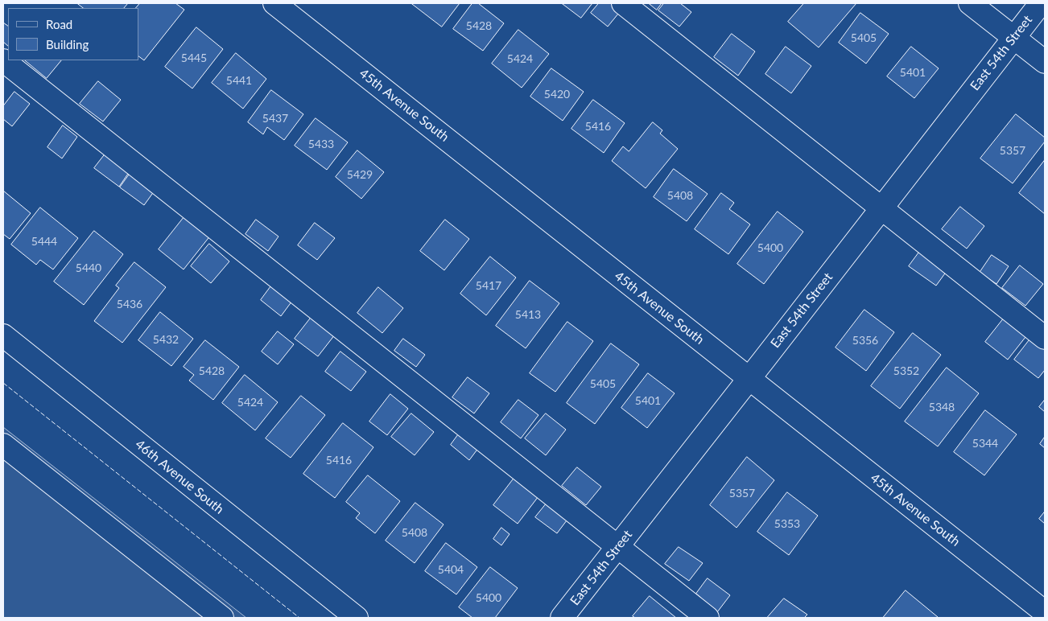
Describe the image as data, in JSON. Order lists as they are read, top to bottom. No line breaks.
{"streets":{"street":["East 54th Street","45th Avenue South","46th Avenue South"]},"crossings":[["East 54th Street","45th Avenue South"]],"house_numbers":["5428","5405","5445","5424","5401","5441","5420","5437","5416","5433","5357","5429","5408","5444","5400","5440","5417","5436","5413","5432","5356","5428","5352","5405","5401","5424","5348","5344","5416","5357","5353","5408","5404","5400"],"legend":["Road","Building"]}
